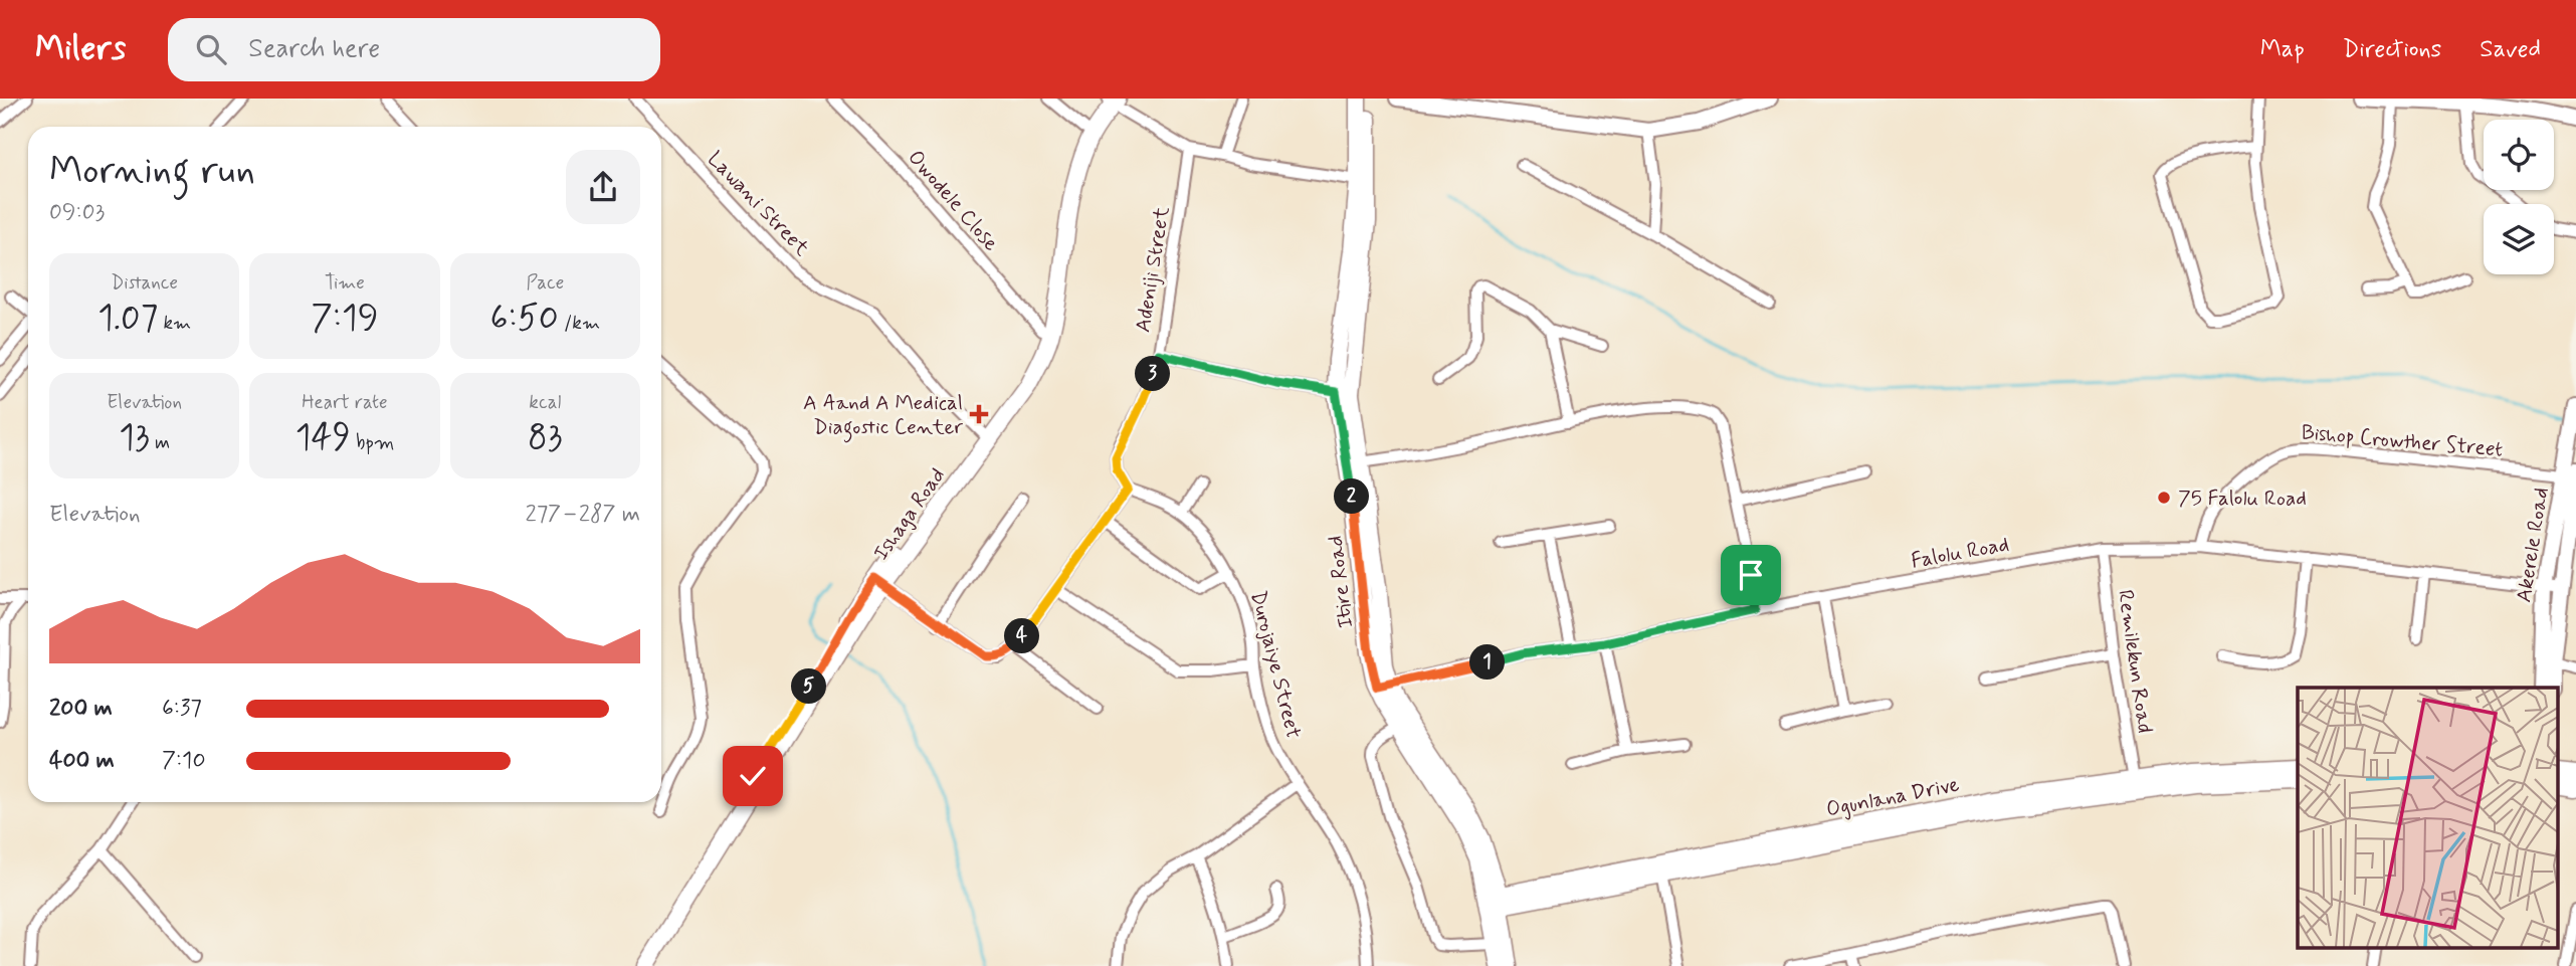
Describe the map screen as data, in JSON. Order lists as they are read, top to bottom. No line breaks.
{"streets":{"main road":["Ishaga Road","Itire Road","Ogunlana Drive"],"street":["Owodele Close","Lawani Street","Adeniji Street","Bishop Crowther Street","Akerele Road","Falolu Road","Remilekun Road","Durojaiye Street"]},"crossings":[["Owodele Close","Ishaga Road"],["Lawani Street","Ishaga Road"],["Adeniji Street","Durojaiye Street"],["Bishop Crowther Street","Akerele Road"],["Bishop Crowther Street","Falolu Road"],["Akerele Road","Falolu Road"],["Falolu Road","Itire Road"],["Falolu Road","Remilekun Road"],["Itire Road","Ogunlana Drive"],["Remilekun Road","Ogunlana Drive"]],"places":{"health":["A Aand A Medical Diagostic Center"],"other":["75 Falolu Road"]},"page":{"header":"Milers","search":"Search here","nav":["Map","Directions","Saved"],"heading":["Morning run","09:03"],"stats":[["Distance","1.07 km"],["Time","7:19"],["Pace","6:50 /km"],["Elevation","13 m"],["Heart rate","149 bpm"],["kcal","83"]],"pins":["3","2","4","1","5"],"chart":["Elevation","277–287 m"],"list":[{"name":"200 m","note":"6:37"},{"name":"400 m","note":"7:10"}]}}
